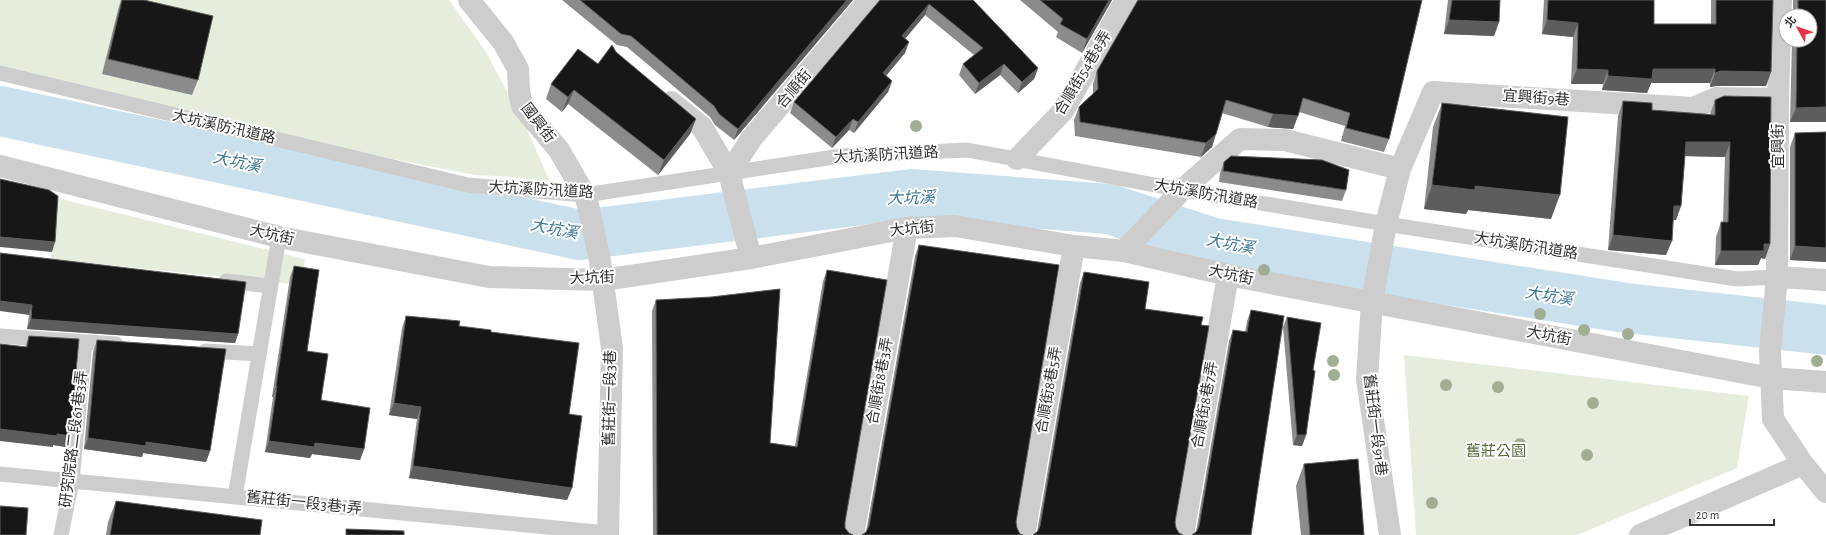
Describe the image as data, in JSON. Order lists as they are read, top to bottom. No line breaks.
{"streets":{"street":["合順街54巷8弄","合順街","宜興街9巷","國興街","宜興街","大坑街","合順街8巷3弄","合順街8巷5弄","舊莊街一段3巷","合順街8巷7弄","舊莊街一段91巷"],"lane":["大坑溪防汛道路","研究院路二段61巷3弄","舊莊街一段3巷1弄"]},"crossings":[["合順街54巷8弄","大坑溪防汛道路"],["合順街","大坑溪防汛道路"],["宜興街9巷","大坑溪防汛道路"],["宜興街9巷","宜興街"],["宜興街9巷","舊莊街一段91巷"],["國興街","大坑溪防汛道路"],["國興街","大坑街"],["國興街","舊莊街一段3巷"],["大坑溪防汛道路","宜興街"],["大坑溪防汛道路","舊莊街一段91巷"],["宜興街","大坑街"],["大坑街","合順街8巷3弄"],["大坑街","合順街8巷5弄"],["大坑街","舊莊街一段3巷"],["大坑街","合順街8巷7弄"],["大坑街","舊莊街一段91巷"],["舊莊街一段3巷","舊莊街一段3巷1弄"],["研究院路二段61巷3弄","舊莊街一段3巷1弄"]],"water":["大坑溪"],"parks":["舊莊公園"],"scale_bar":"20 m","north":"top left"}
